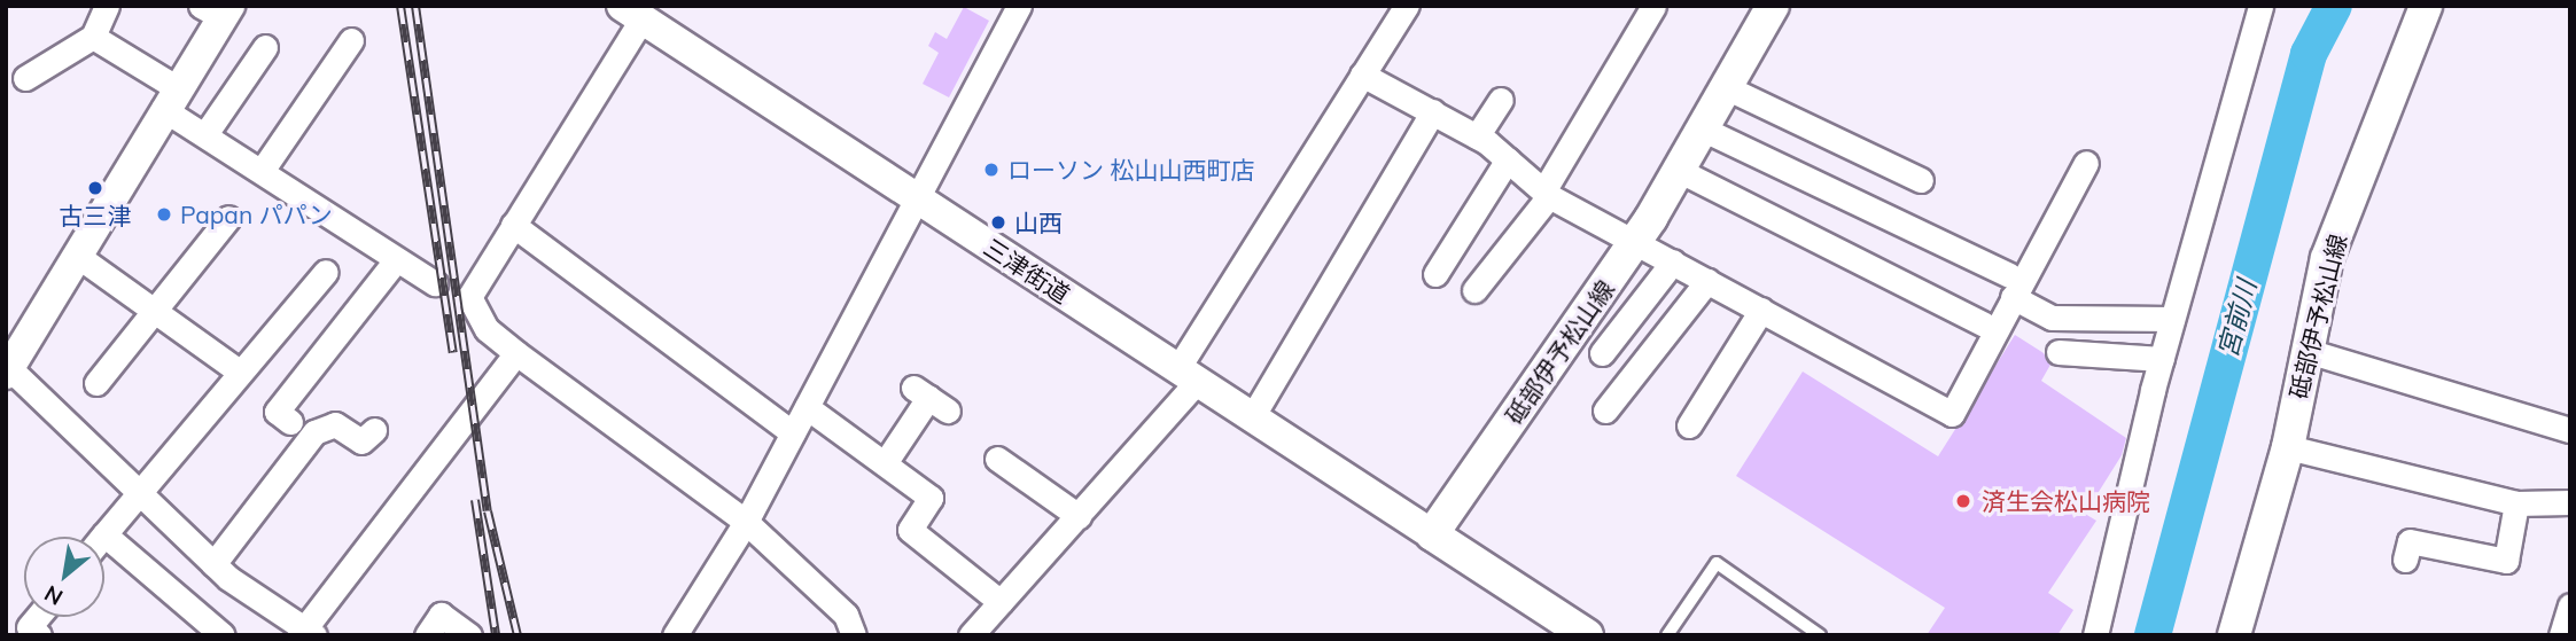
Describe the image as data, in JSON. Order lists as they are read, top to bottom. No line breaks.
{"streets":{"main road":["砥部伊予松山線"],"street":["三津街道"]},"crossings":[["三津街道","砥部伊予松山線"]],"water":["宮前川"],"places":["ローソン 松山山西町店","古三津","Papan パパン","山西","済生会松山病院"],"north":"bottom left"}
